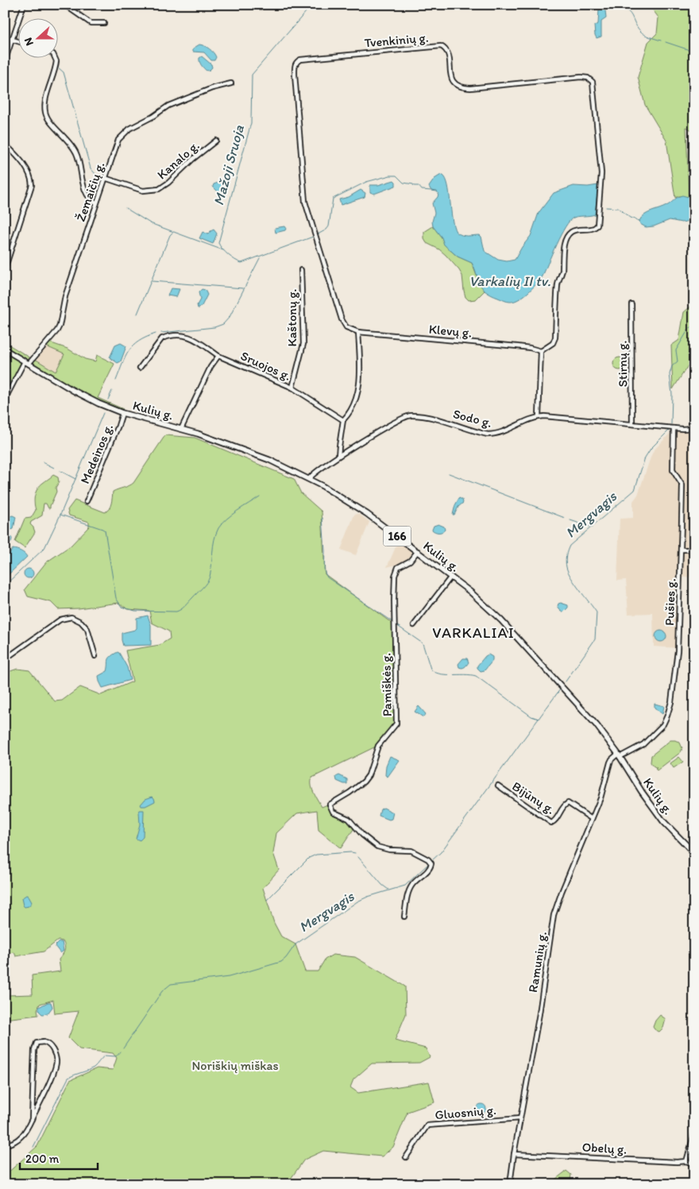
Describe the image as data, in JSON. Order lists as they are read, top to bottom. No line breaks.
{"streets":{"main road":["Kulių g.","166"],"street":["Tvenkinių g.","Kanalo g.","Žemaičių g.","Kaštonų g.","Klevų g.","Stirnų g.","Sruojos g.","Sodo g.","Medeinos g.","Pušies g.","Pamiškės g.","Bijūnų g.","Ramunių g.","Gluosnių g.","Obelų g."]},"crossings":[["Tvenkinių g.","Klevų g."],["Kanalo g.","Žemaičių g."],["Žemaičių g.","Kulių g."],["Kaštonų g.","Sruojos g."],["Stirnų g.","Sodo g."],["Kulių g.","Sodo g."],["Kulių g.","Medeinos g."],["Kulių g.","Pušies g."],["Kulių g.","Pamiškės g."],["Kulių g.","Ramunių g."],["Sodo g.","Pušies g."],["Pušies g.","Ramunių g."],["Bijūnų g.","Ramunių g."],["Ramunių g.","Gluosnių g."],["Ramunių g.","Obelų g."]],"districts":["VARKALIAI"],"water":["Mažoji Sruoja","Varkalių II tv.","Mergvagis"],"parks":["Noriškių miškas"],"scale_bar":"200 m","north":"left"}
